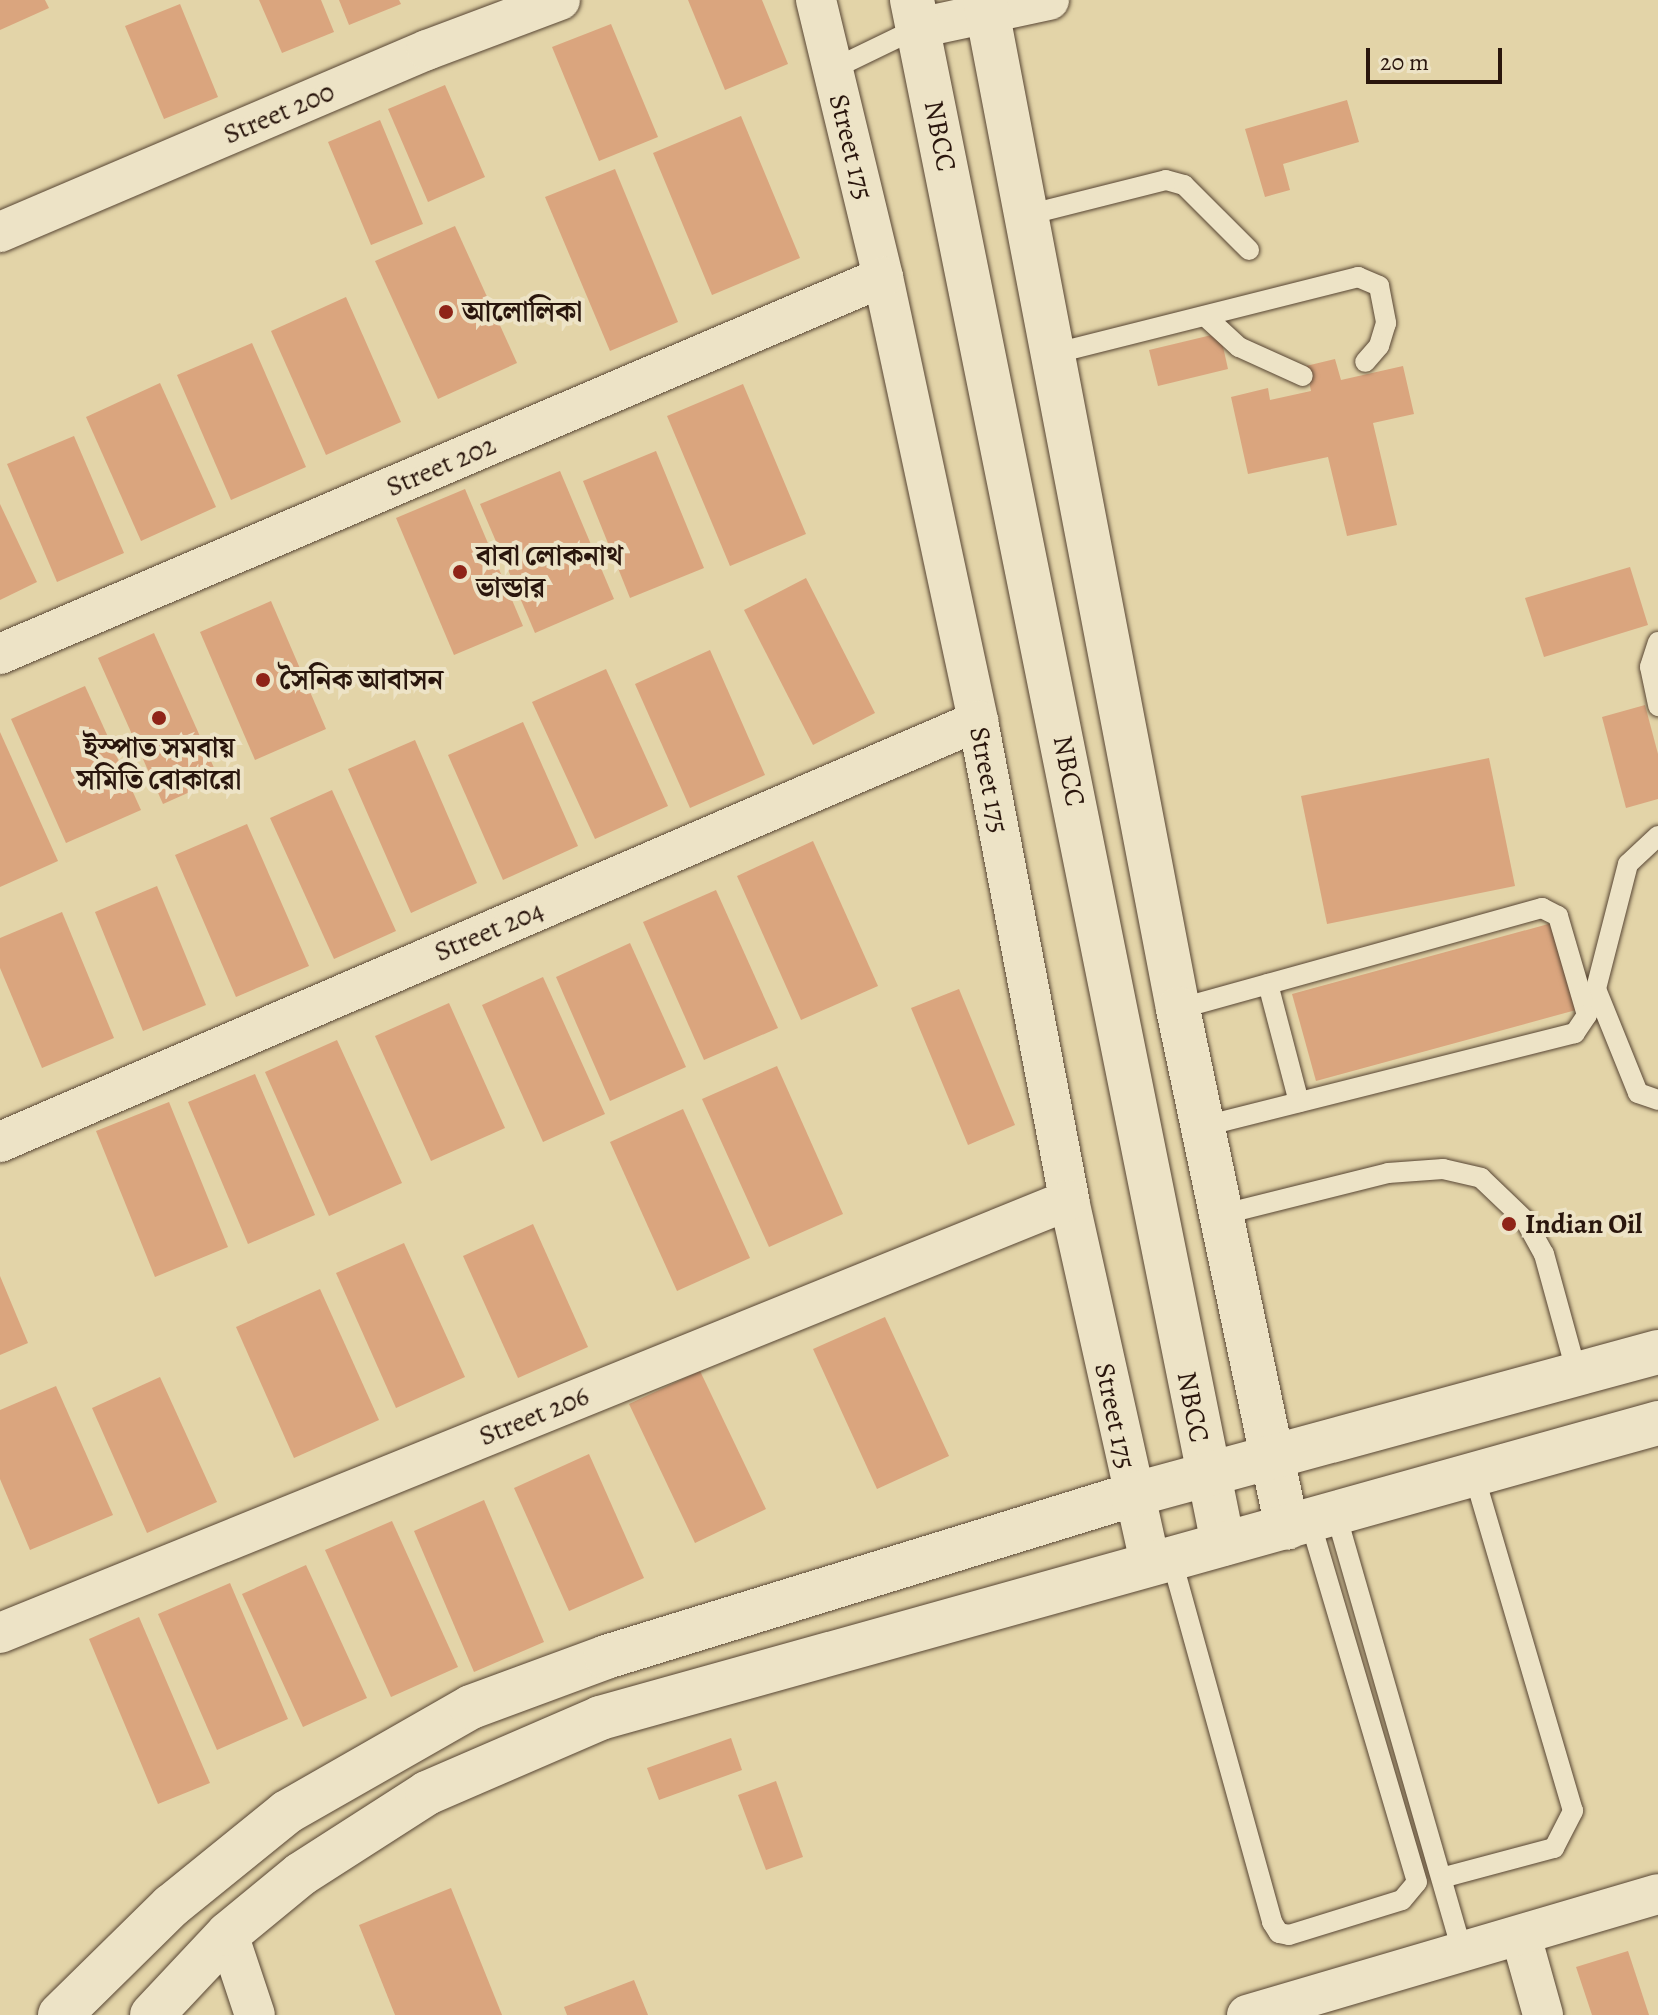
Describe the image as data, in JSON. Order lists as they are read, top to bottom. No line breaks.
{"streets":{"street":["Street 200","NBCC","Street 175","Street 202","Street 204","Street 206"]},"crossings":[["Street 175","Street 202"],["Street 175","Street 204"],["Street 175","Street 206"]],"places":["আলোলিকা","বাবা লোকনাথ ভান্ডার","সৈনিক আবাসন","ইস্পাত সমবায় সমিতি বোকারো","Indian Oil"],"scale_bar":"20 m"}
